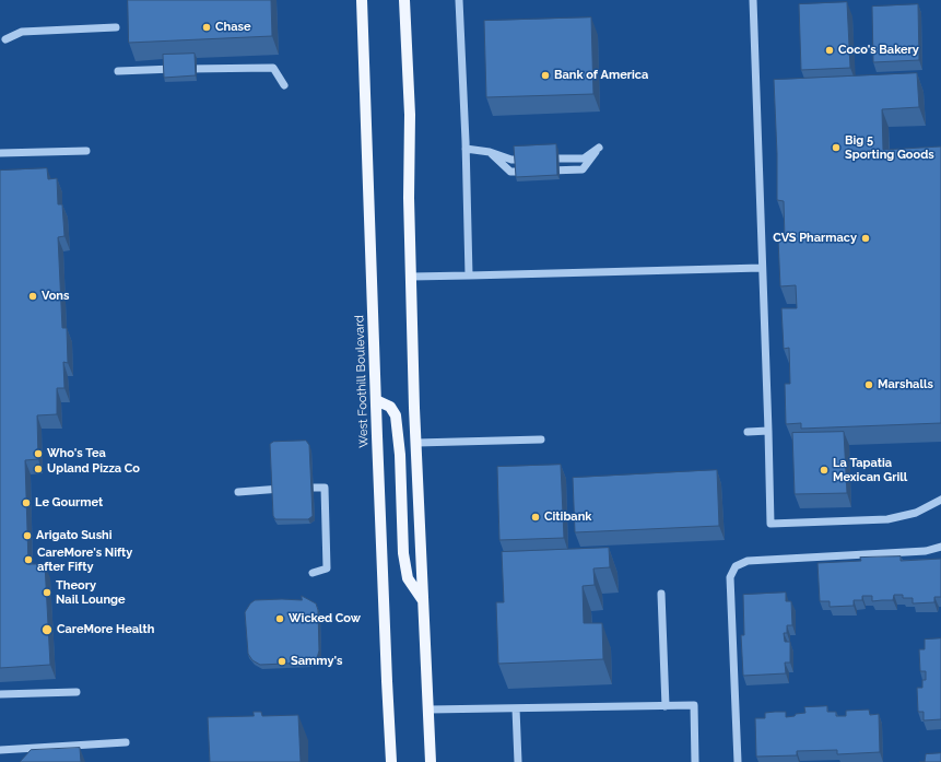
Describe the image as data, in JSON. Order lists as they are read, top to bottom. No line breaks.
{"streets":{"main road":["West Foothill Boulevard"]},"places":["Chase","Coco's Bakery","Bank of America","Big 5 Sporting Goods","CVS Pharmacy","Vons","Marshalls","Who's Tea","Upland Pizza Co","La Tapatia Mexican Grill","Le Gourmet","Citibank","Arigato Sushi","CareMore's Nifty after Fifty","Theory Nail Lounge","Wicked Cow","CareMore Health","Sammy's"]}
